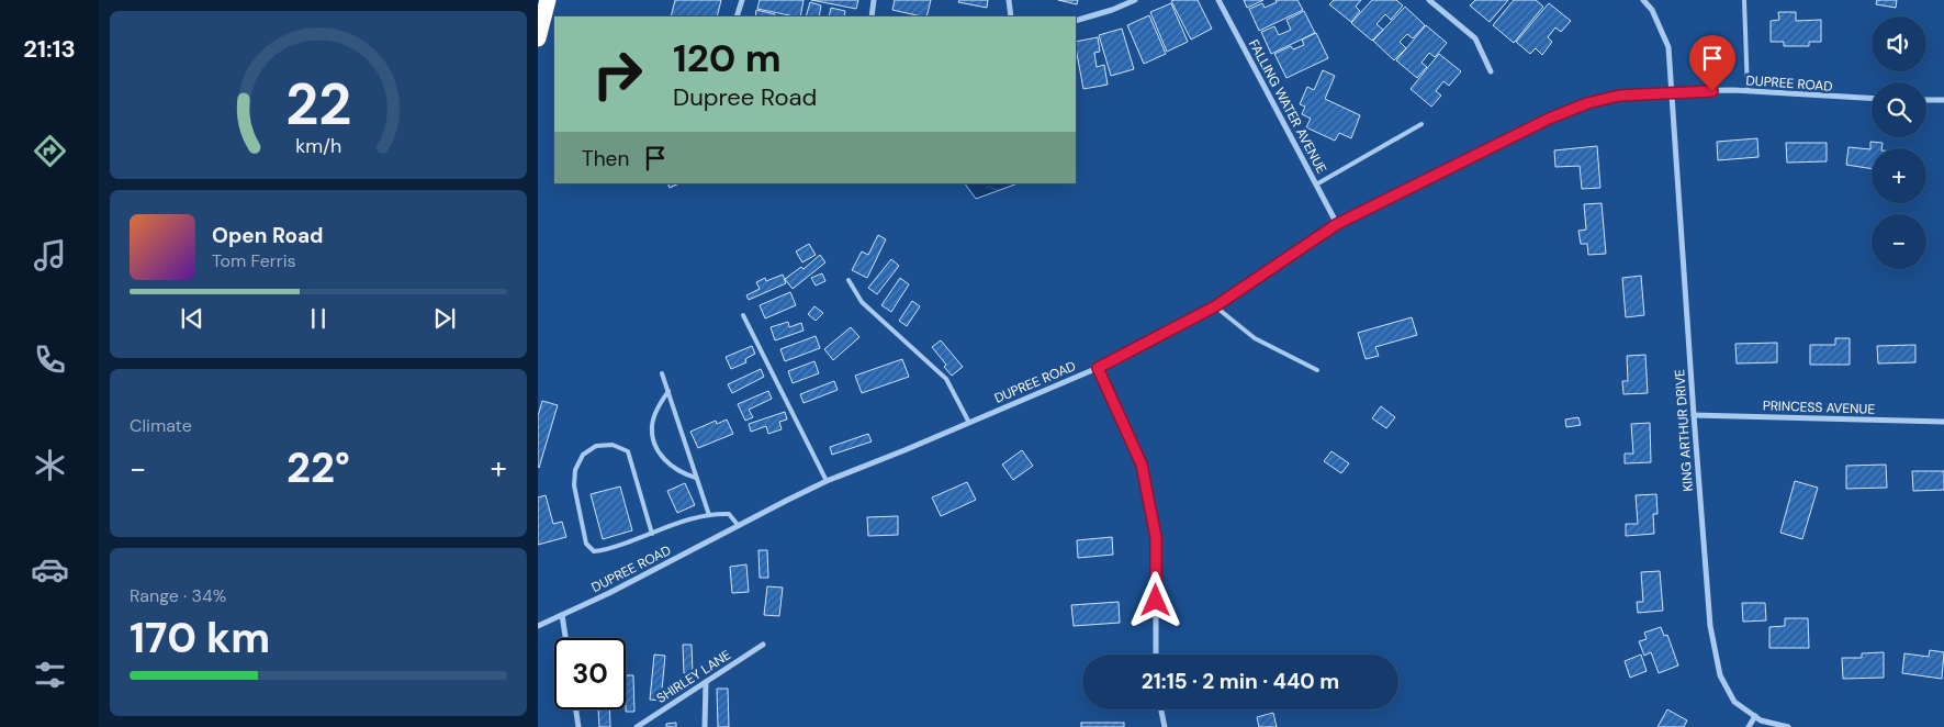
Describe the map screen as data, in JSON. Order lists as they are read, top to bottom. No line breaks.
{"streets":{"street":["DUPREE ROAD","FALLING WATER AVENUE","PRINCESS AVENUE","KING ARTHUR DRIVE","SHIRLEY LANE"]},"crossings":[["DUPREE ROAD","FALLING WATER AVENUE"],["DUPREE ROAD","KING ARTHUR DRIVE"],["PRINCESS AVENUE","KING ARTHUR DRIVE"]],"page":{"tabs":"21:13","map_buttons":["+","−"],"turn":["120 m","Dupree Road"],"then":"Then","song":["Open Road","Tom Ferris"],"tile":["Climate",["Range · 34%","170 km"]],"heat":["−","22°","+"],"limit":"30","trip":"21:15 · 2 min · 440 m","gauge":["22","km/h"]}}
